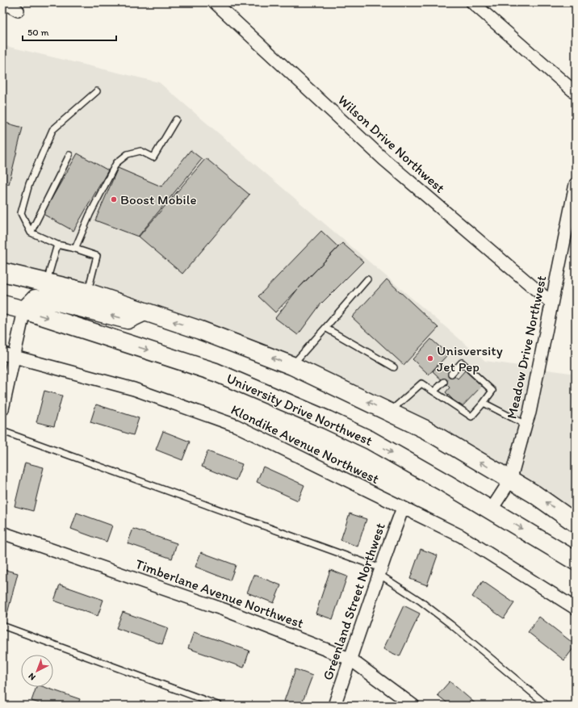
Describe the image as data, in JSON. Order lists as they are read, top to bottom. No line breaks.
{"streets":{"highway":["University Drive Northwest"],"street":["Wilson Drive Northwest","Meadow Drive Northwest","Klondike Avenue Northwest","Timberlane Avenue Northwest","Greenland Street Northwest"]},"crossings":[["Wilson Drive Northwest","Meadow Drive Northwest"],["Meadow Drive Northwest","University Drive Northwest"],["Klondike Avenue Northwest","Greenland Street Northwest"],["Timberlane Avenue Northwest","Greenland Street Northwest"]],"places":["Boost Mobile","Unisversity Jet Pep"],"scale_bar":"50 m","north":"bottom left"}
